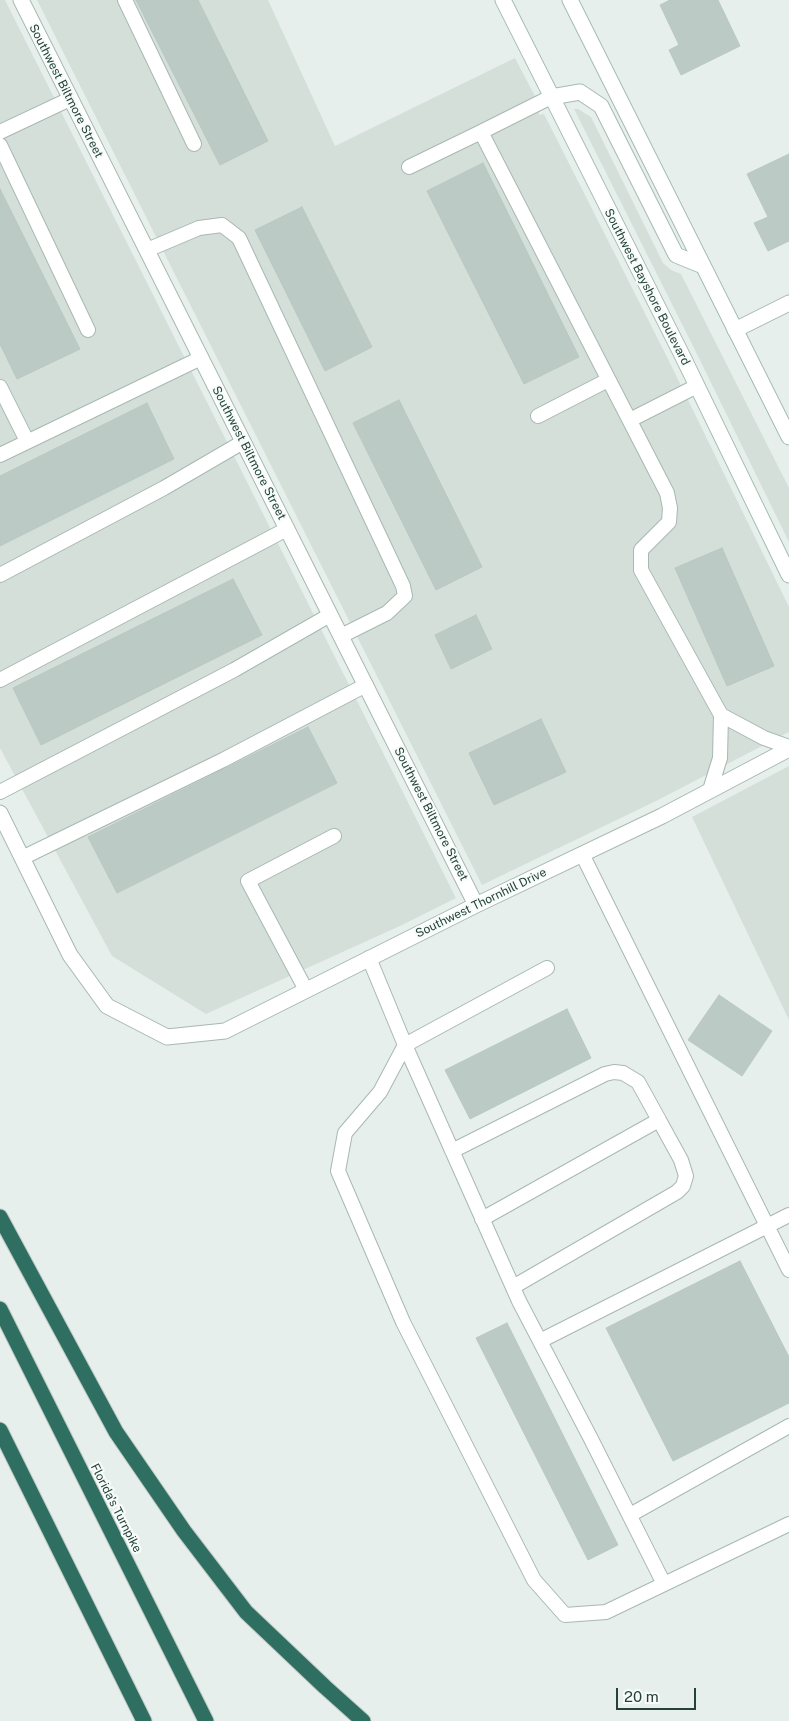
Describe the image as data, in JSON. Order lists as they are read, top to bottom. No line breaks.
{"streets":{"highway":["Florida's Turnpike"],"street":["Southwest Biltmore Street","Southwest Bayshore Boulevard","Southwest Thornhill Drive"]},"crossings":[["Southwest Biltmore Street","Southwest Thornhill Drive"]],"scale_bar":"20 m"}
